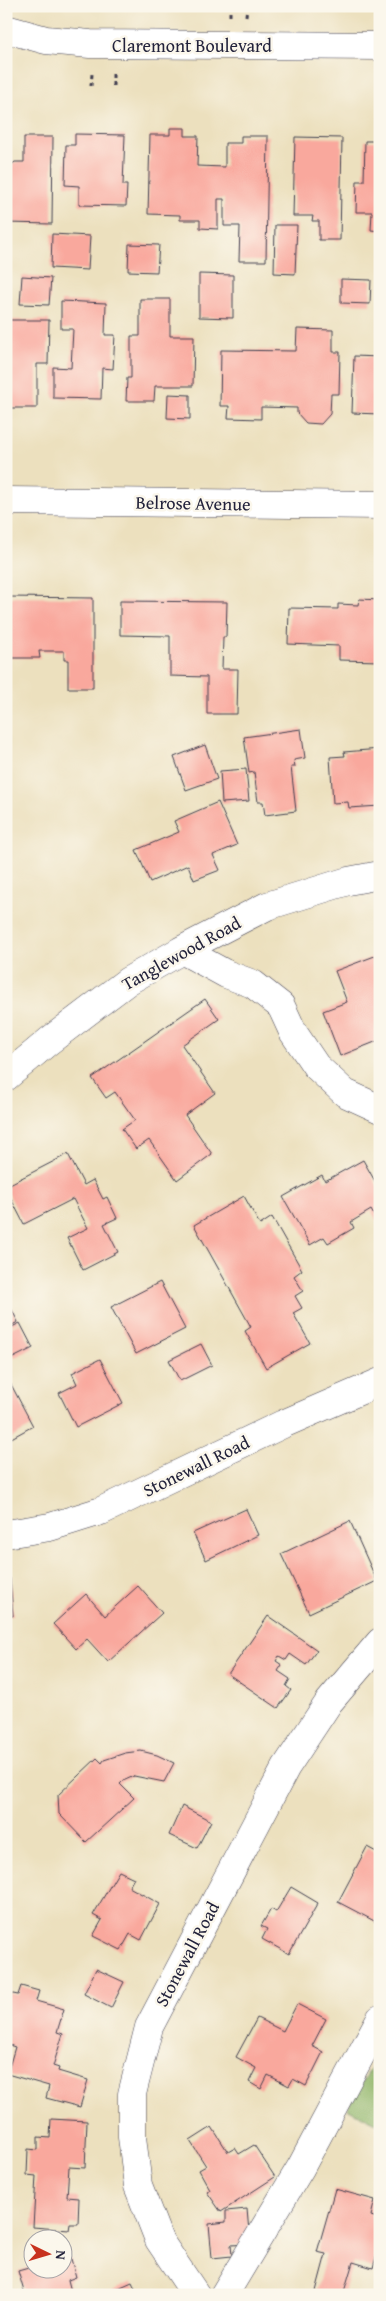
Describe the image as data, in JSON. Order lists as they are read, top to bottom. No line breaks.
{"streets":{"street":["Claremont Boulevard","Belrose Avenue","Tanglewood Road","Stonewall Road"]},"north":"right"}
